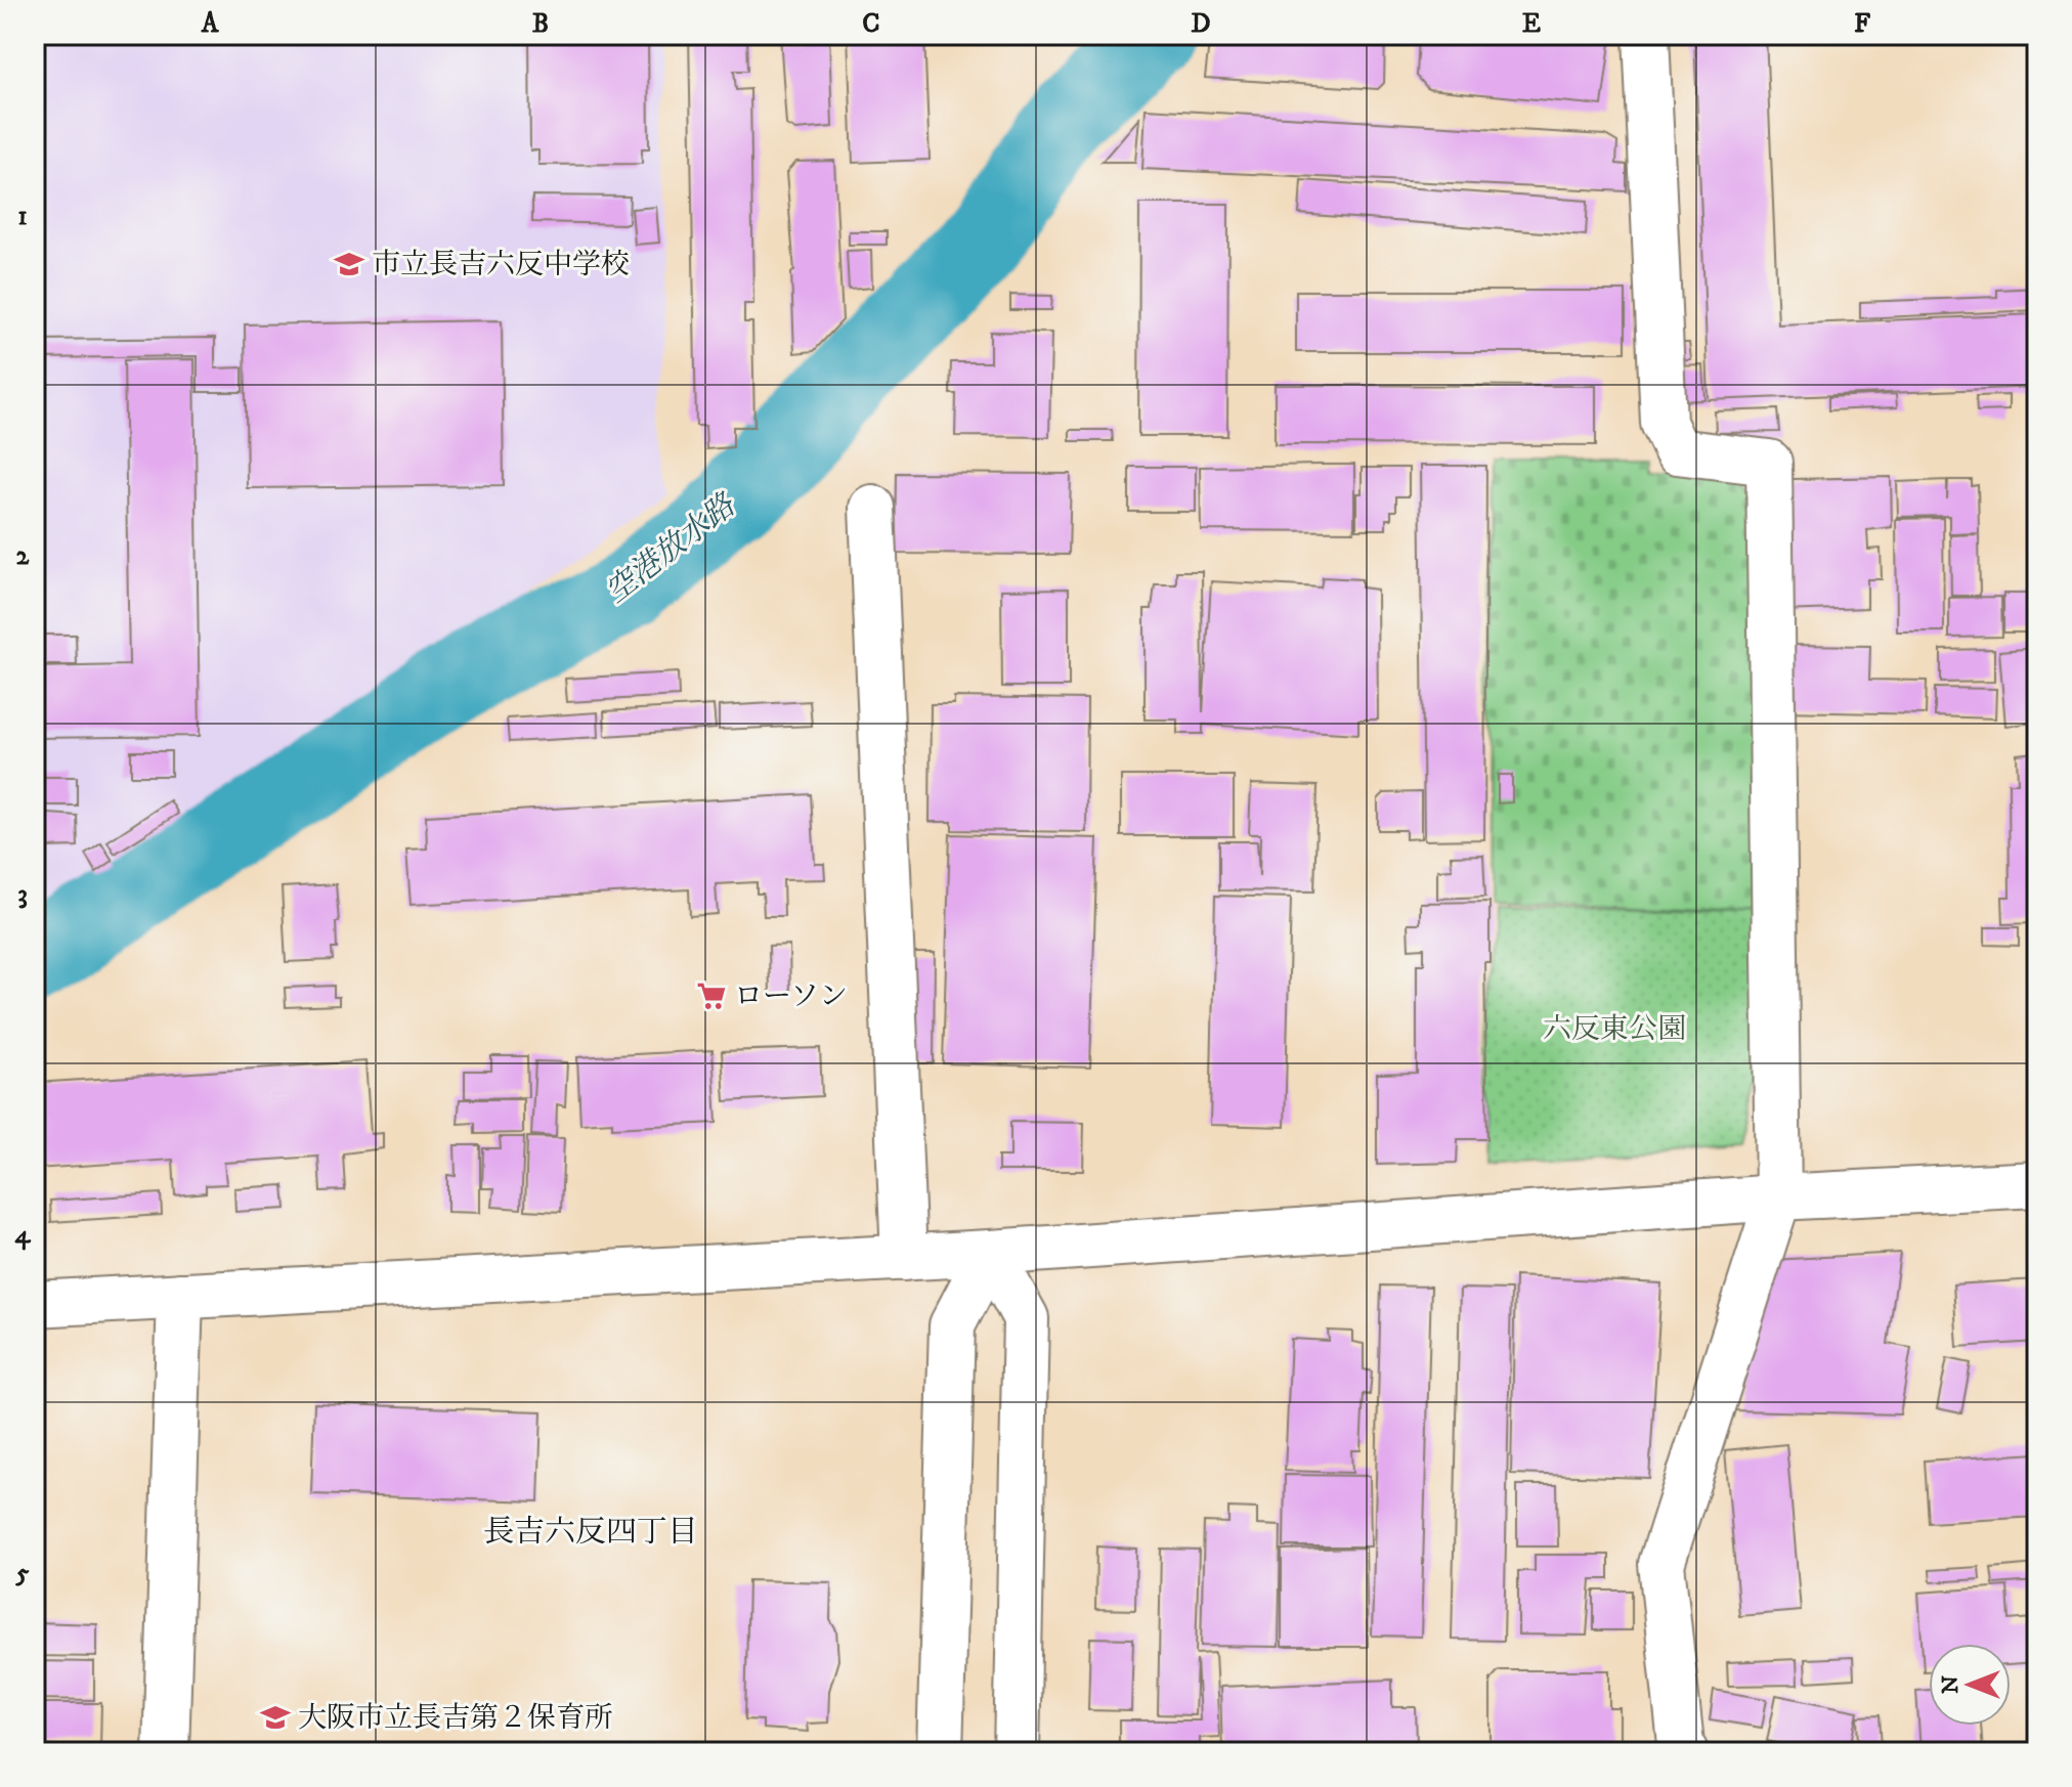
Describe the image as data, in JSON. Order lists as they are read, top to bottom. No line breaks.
{"districts":["長吉六反四丁目"],"water":["空港放水路"],"parks":["六反東公園"],"places":{"school or university":["市立長吉六反中学校","大阪市立長吉第２保育所"],"supermarket":["ローソン"]},"north":"left","grid":{"columns":["A","B","C","D","E","F"],"rows":["1","2","3","4","5"]}}
